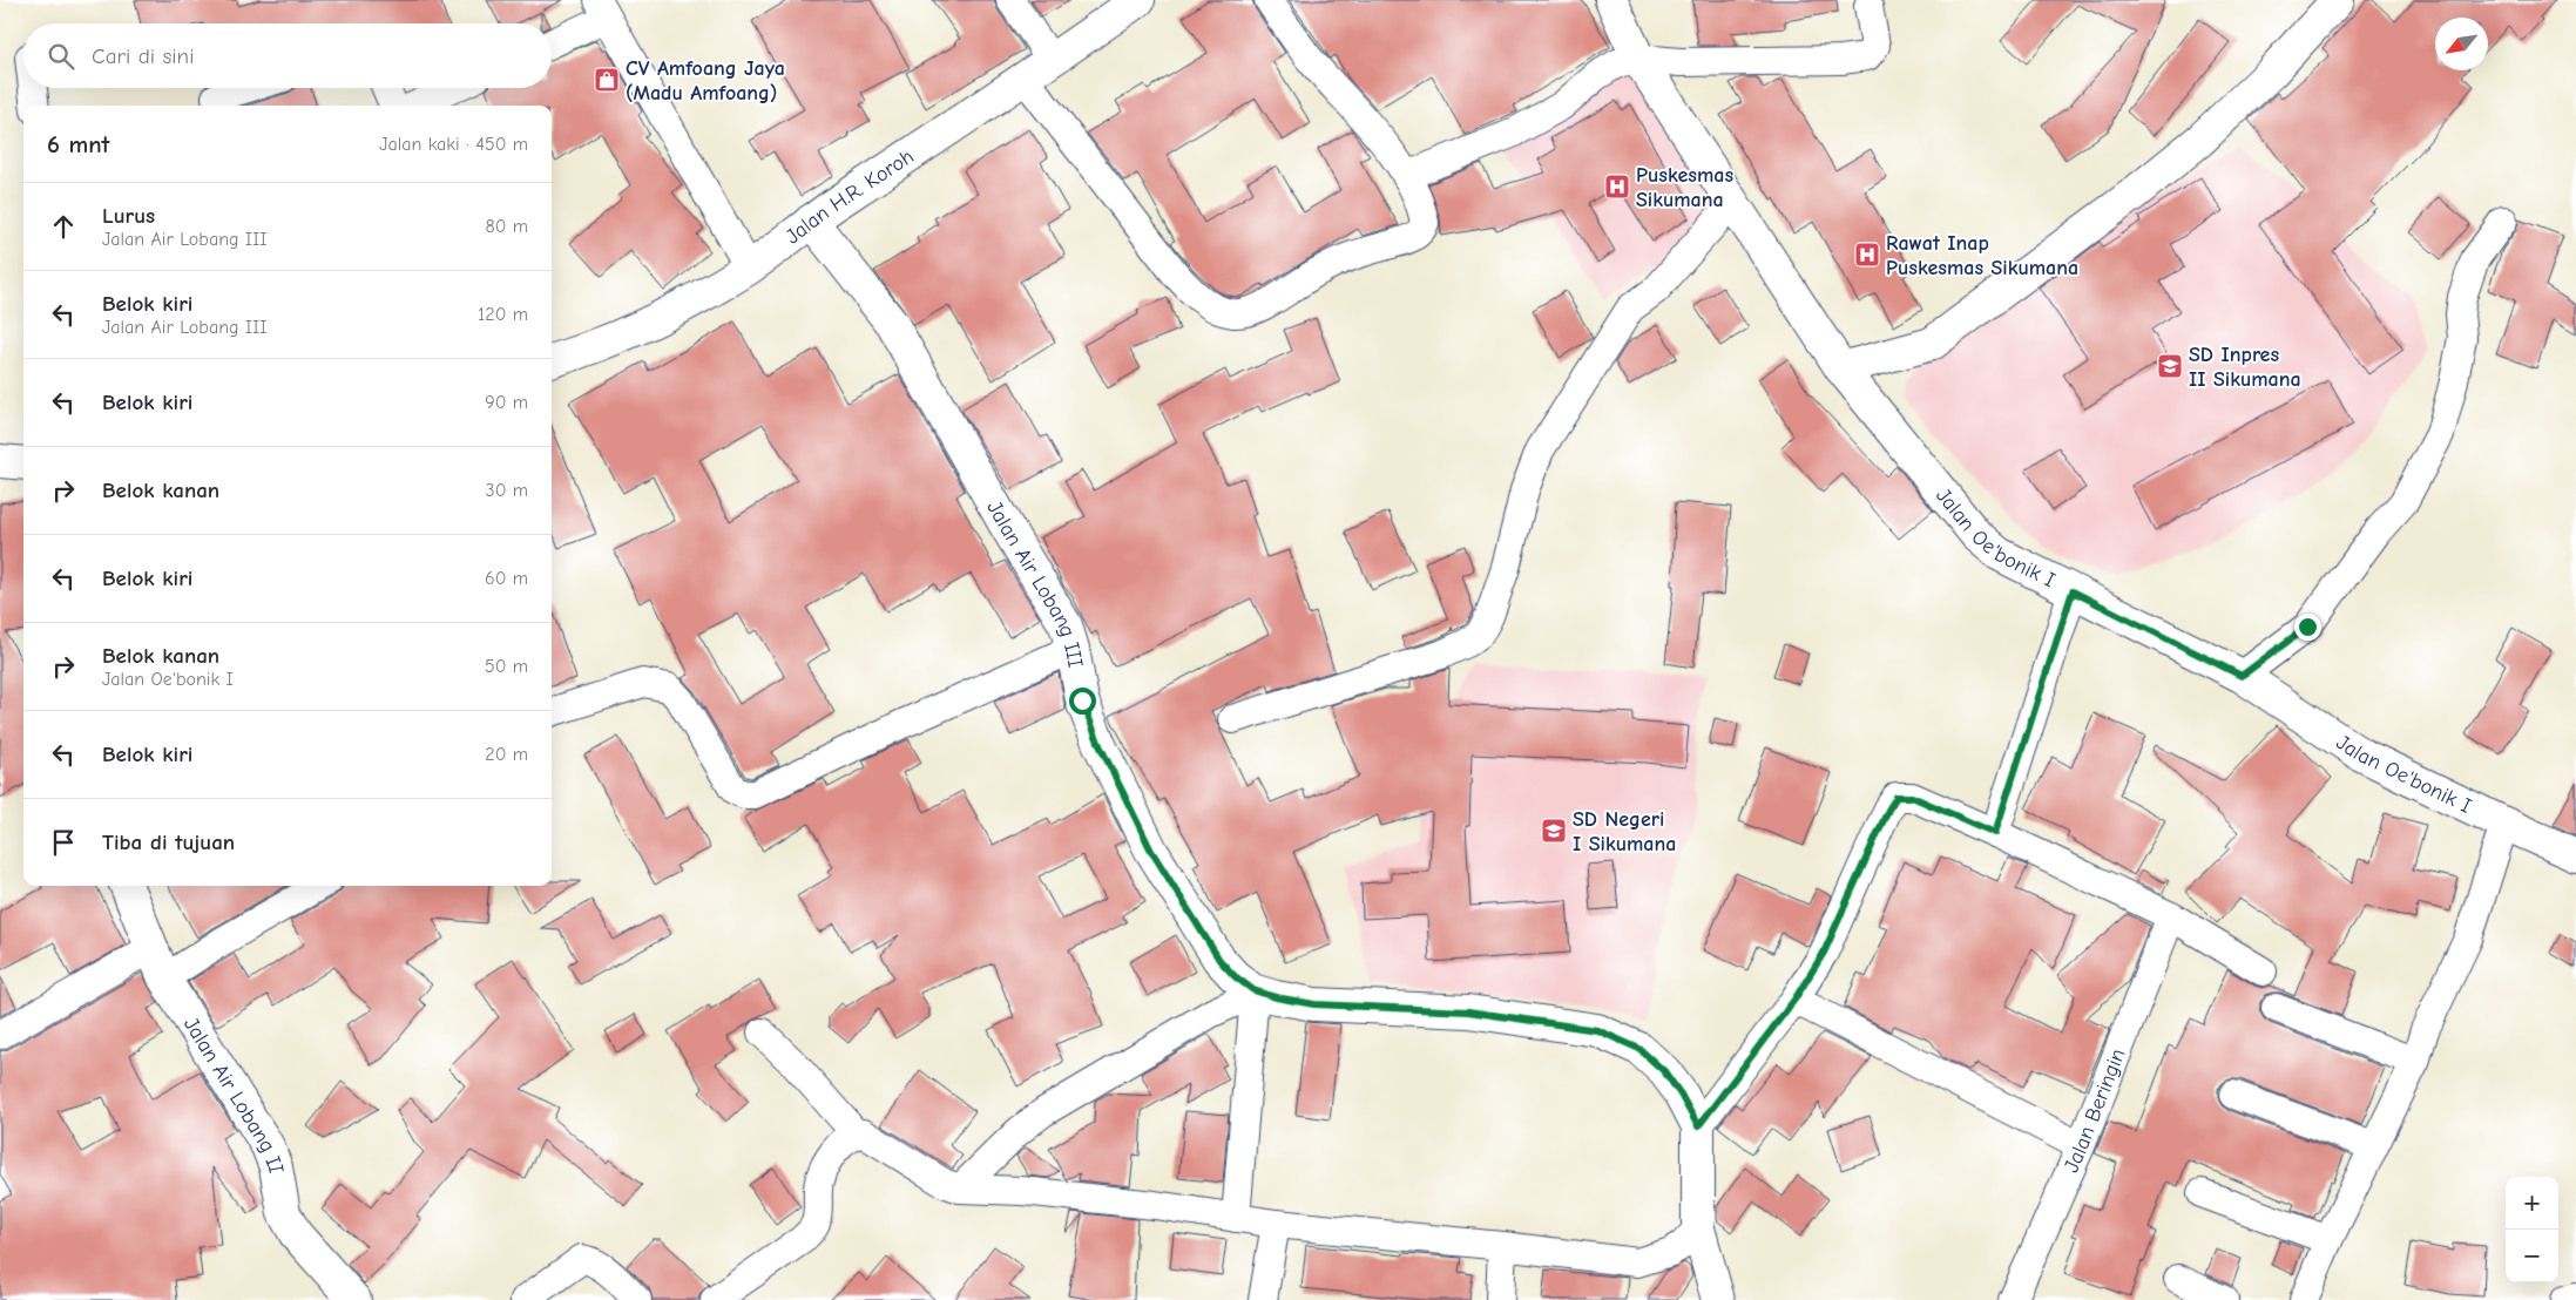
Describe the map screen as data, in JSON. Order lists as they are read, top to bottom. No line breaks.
{"streets":{"street":["Jalan H.R. Koroh","Jalan Oe'bonik I","Jalan Air Lobang III","Jalan Air Lobang II","Jalan Beringin"]},"crossings":[["Jalan H.R. Koroh","Jalan Air Lobang III"]],"places":{"shop":["CV Amfoang Jaya (Madu Amfoang)"],"hospital":["Puskesmas Sikumana","Rawat Inap Puskesmas Sikumana"],"school or university":["SD Inpres II Sikumana","SD Negeri I Sikumana"]},"north":"bottom left","page":{"search":"Cari di sini","heading":["6 mnt","Jalan kaki · 450 m"],"list":[["Lurus","Jalan Air Lobang III","80 m"],["Belok kiri","Jalan Air Lobang III","120 m"],["Belok kiri","90 m"],["Belok kanan","30 m"],["Belok kiri","60 m"],["Belok kanan","Jalan Oe'bonik I","50 m"],["Belok kiri","20 m"],"Tiba di tujuan"],"map_buttons":["+","−"]}}
